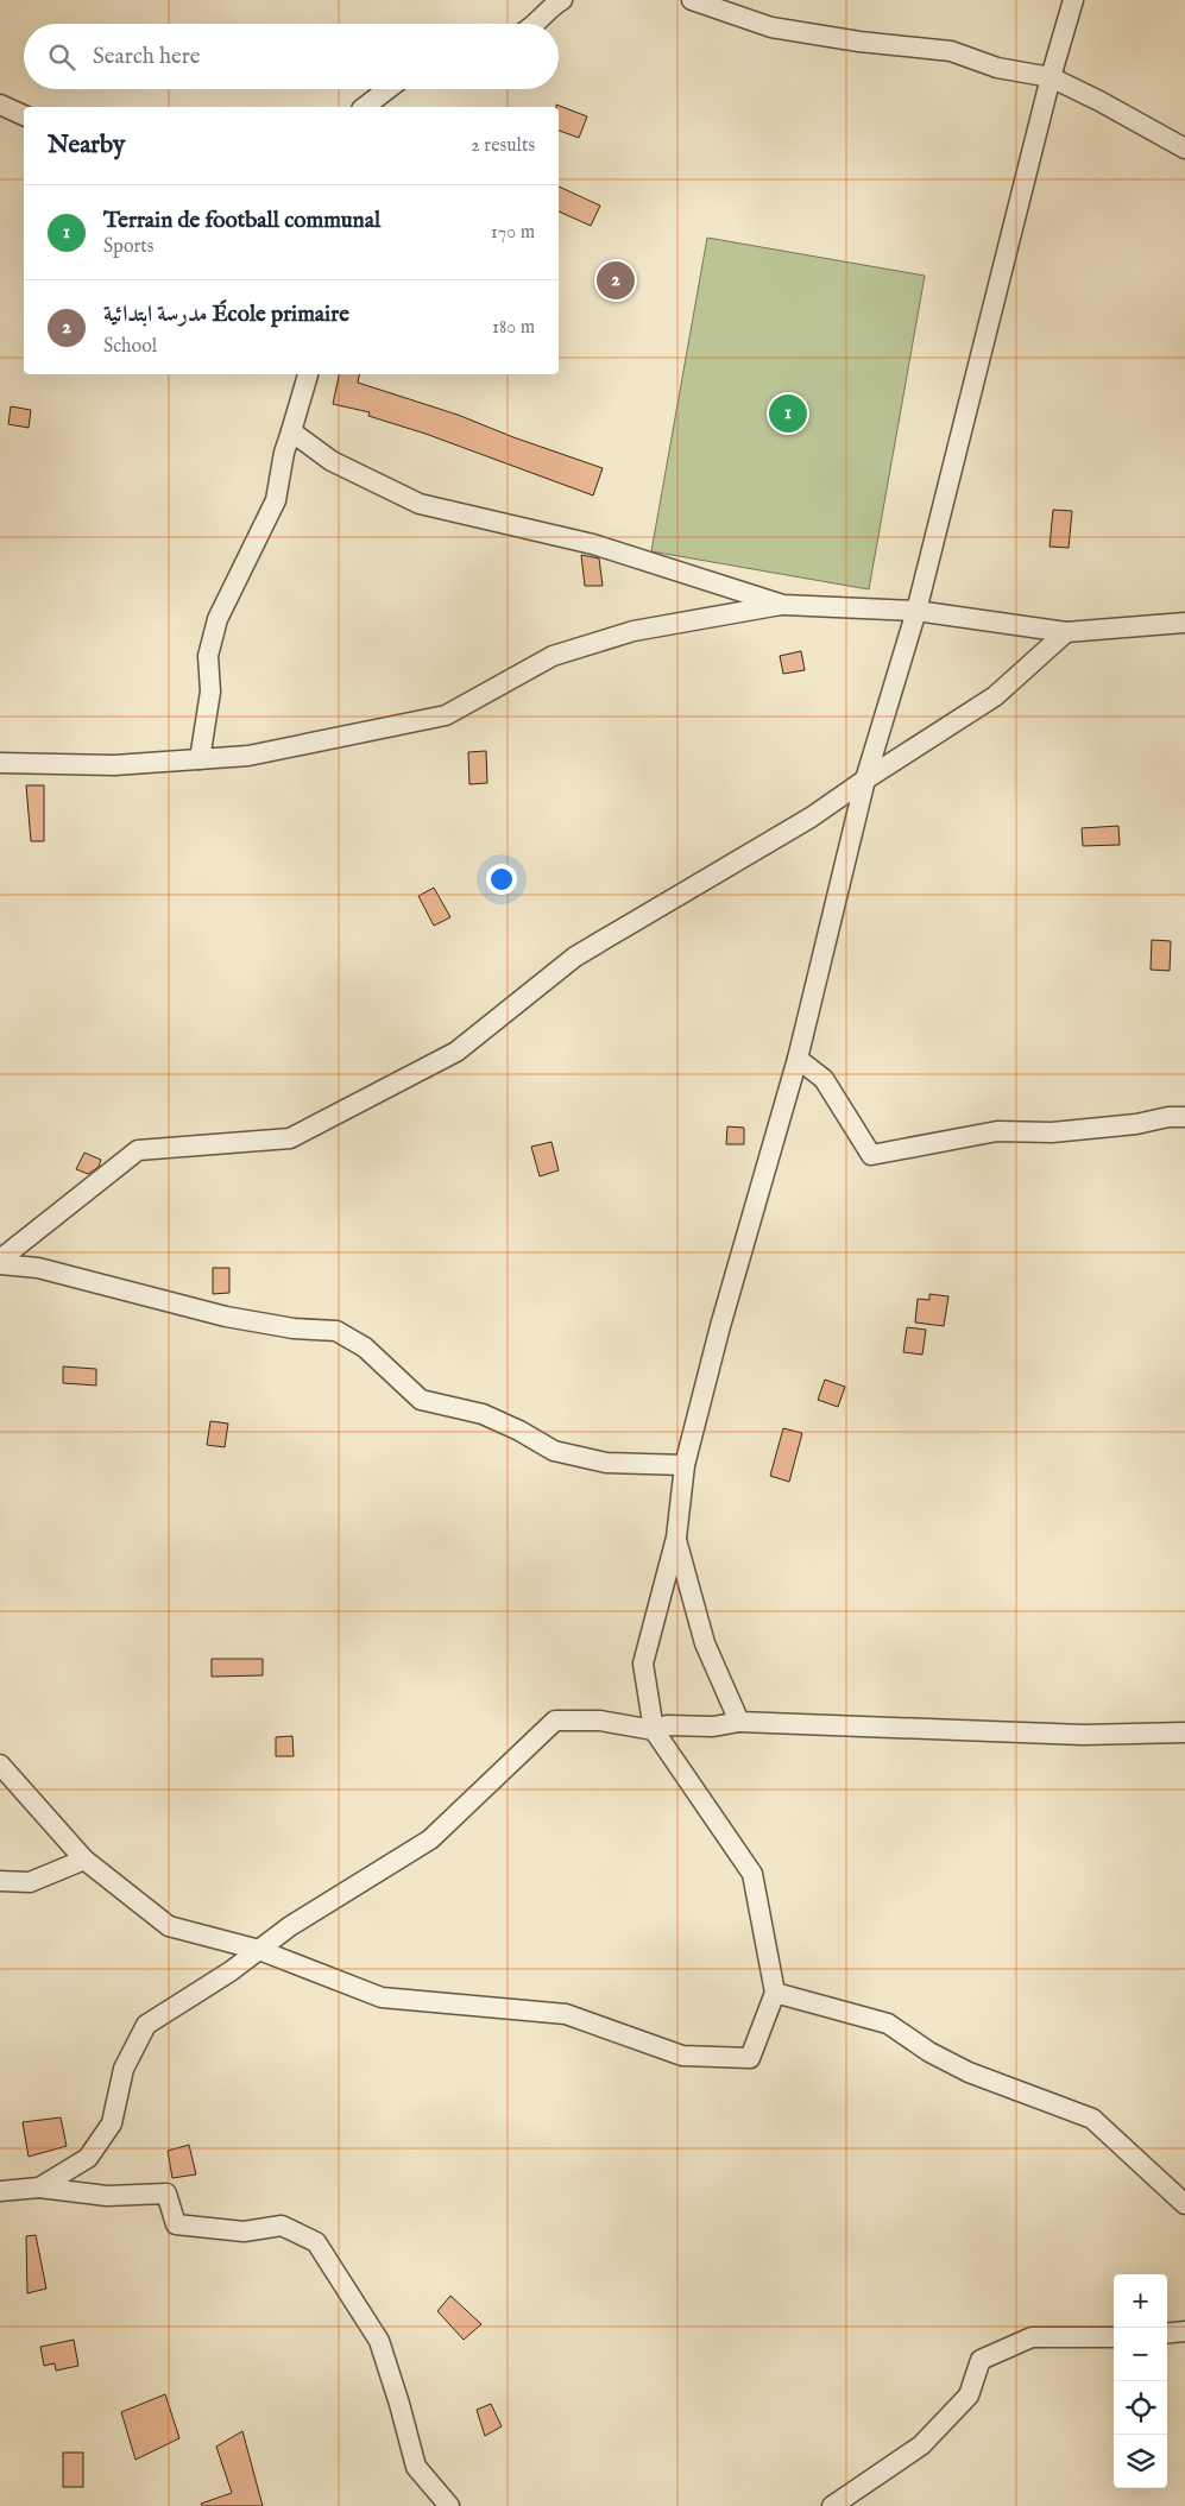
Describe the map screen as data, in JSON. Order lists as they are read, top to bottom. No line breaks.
{"page":{"search":"Search here","heading":["Nearby","2 results"],"list":[{"mark":"1","name":"Terrain de football communal","note":"Sports","value":"170 m"},{"mark":"2","name":"مدرسة ابتدائية École primaire","note":"School","value":"180 m"}],"pins":["2","1"],"map_buttons":["+","−"]}}
